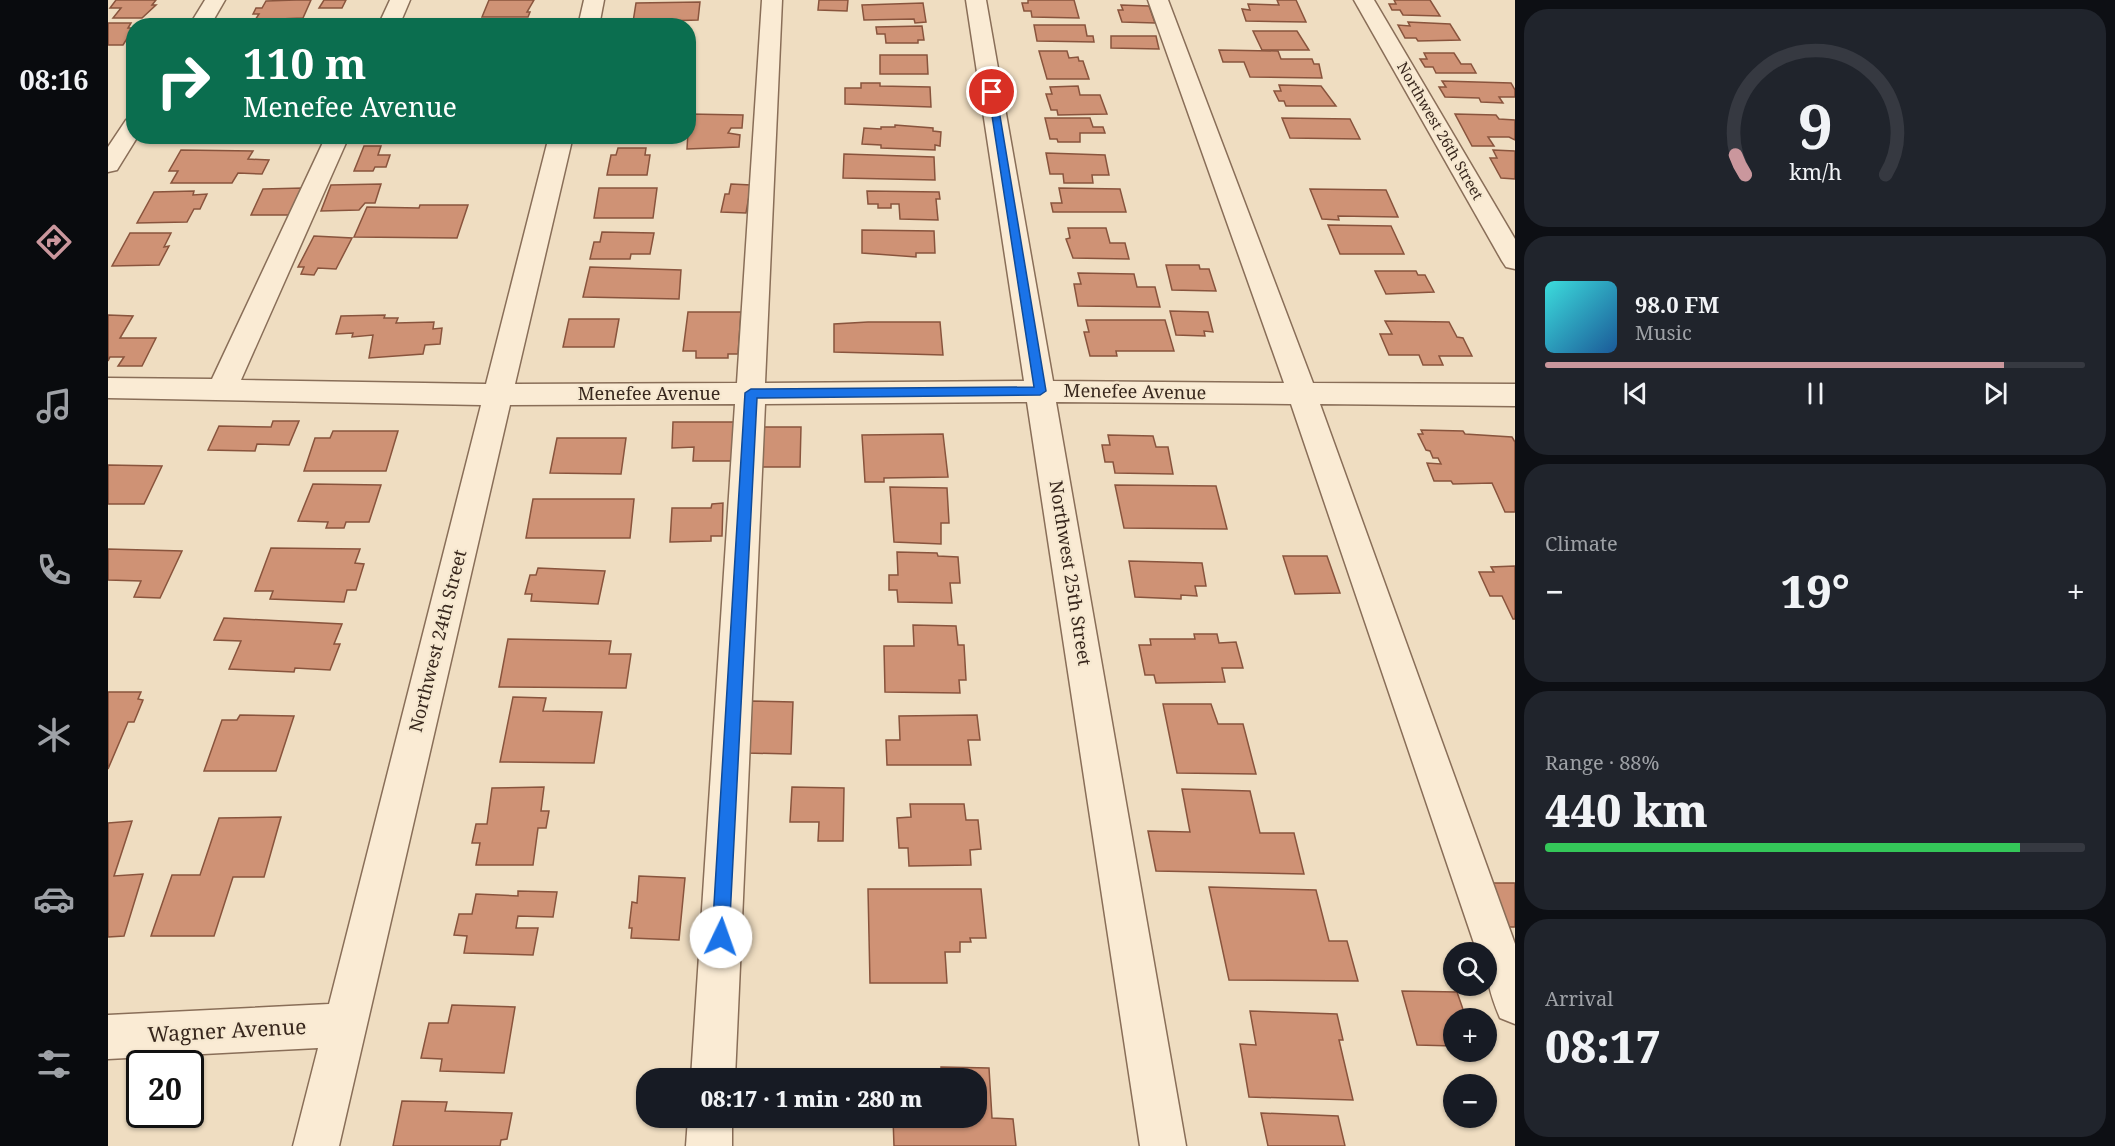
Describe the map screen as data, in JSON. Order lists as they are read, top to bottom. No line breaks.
{"streets":{"street":["Northwest 26th Street","Menefee Avenue","Northwest 25th Street","Northwest 24th Street","Wagner Avenue"]},"crossings":[["Menefee Avenue","Northwest 25th Street"],["Menefee Avenue","Northwest 24th Street"],["Northwest 24th Street","Wagner Avenue"]],"page":{"tabs":"08:16","turn":["110 m","Menefee Avenue"],"song":["98.0 FM","Music"],"tile":["Climate",["Range · 88%","440 km"],["Arrival","08:17"]],"heat":["−","19°","+"],"map_buttons":["+","−"],"limit":"20","trip":"08:17 · 1 min · 280 m","gauge":["9","km/h"]}}
